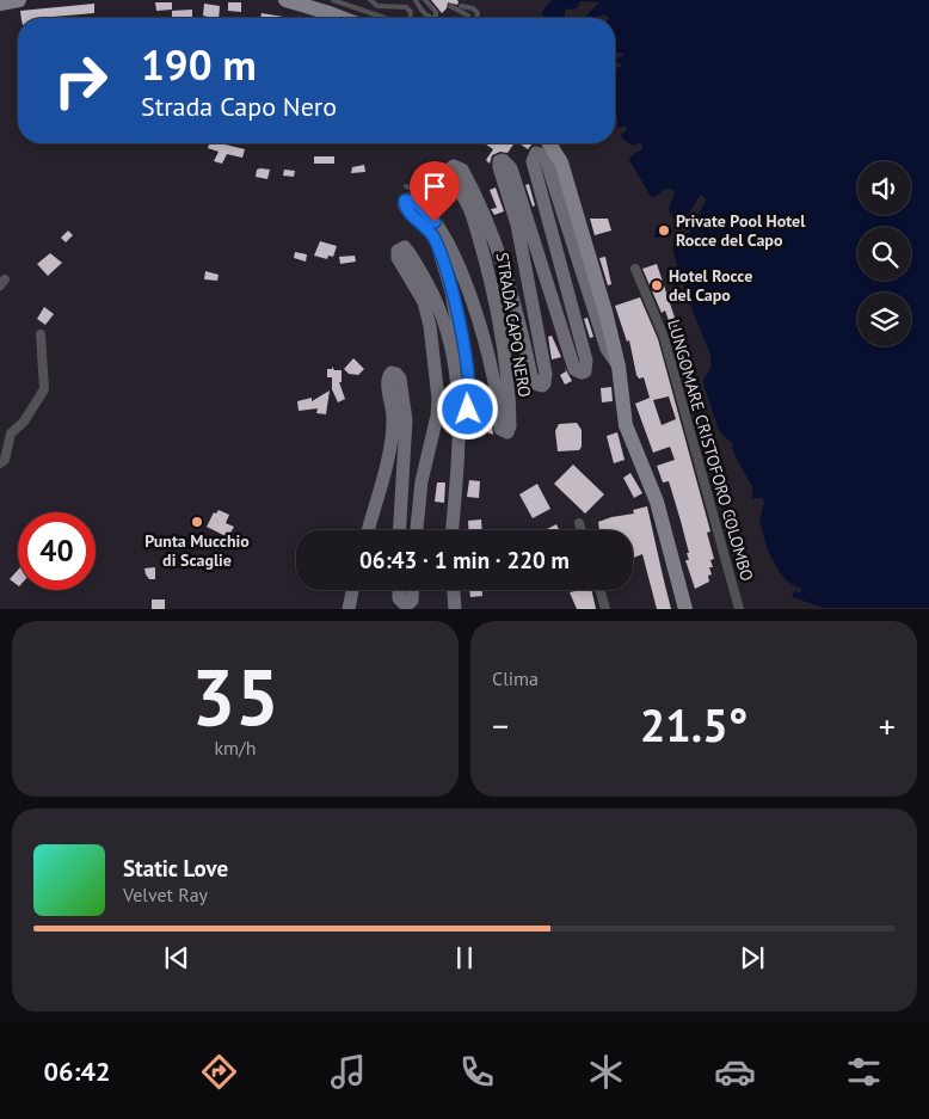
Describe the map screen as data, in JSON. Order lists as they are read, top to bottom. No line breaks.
{"streets":{"street":["STRADA CAPO NERO","LUNGOMARE CRISTOFORO COLOMBO"]},"places":["Private Pool Hotel Rocce del Capo","Hotel Rocce del Capo","Punta Mucchio di Scaglie"],"page":{"turn":["190 m","Strada Capo Nero"],"limit":"40","trip":"06:43 · 1 min · 220 m","tile":[["35","km/h"],"Clima"],"heat":["−","21.5°","+"],"song":["Static Love","Velvet Ray"],"tabs":"06:42"}}
